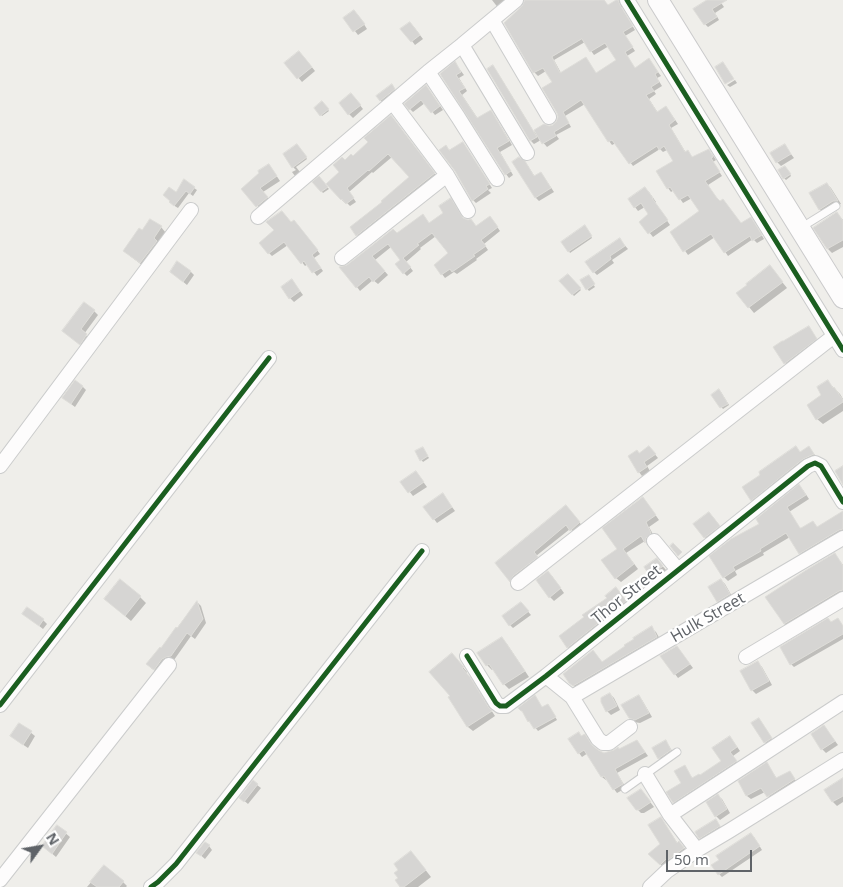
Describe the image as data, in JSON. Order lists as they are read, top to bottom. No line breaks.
{"streets":{"street":["Thor Street","Hulk Street"]},"scale_bar":"50 m","north":"top right"}
